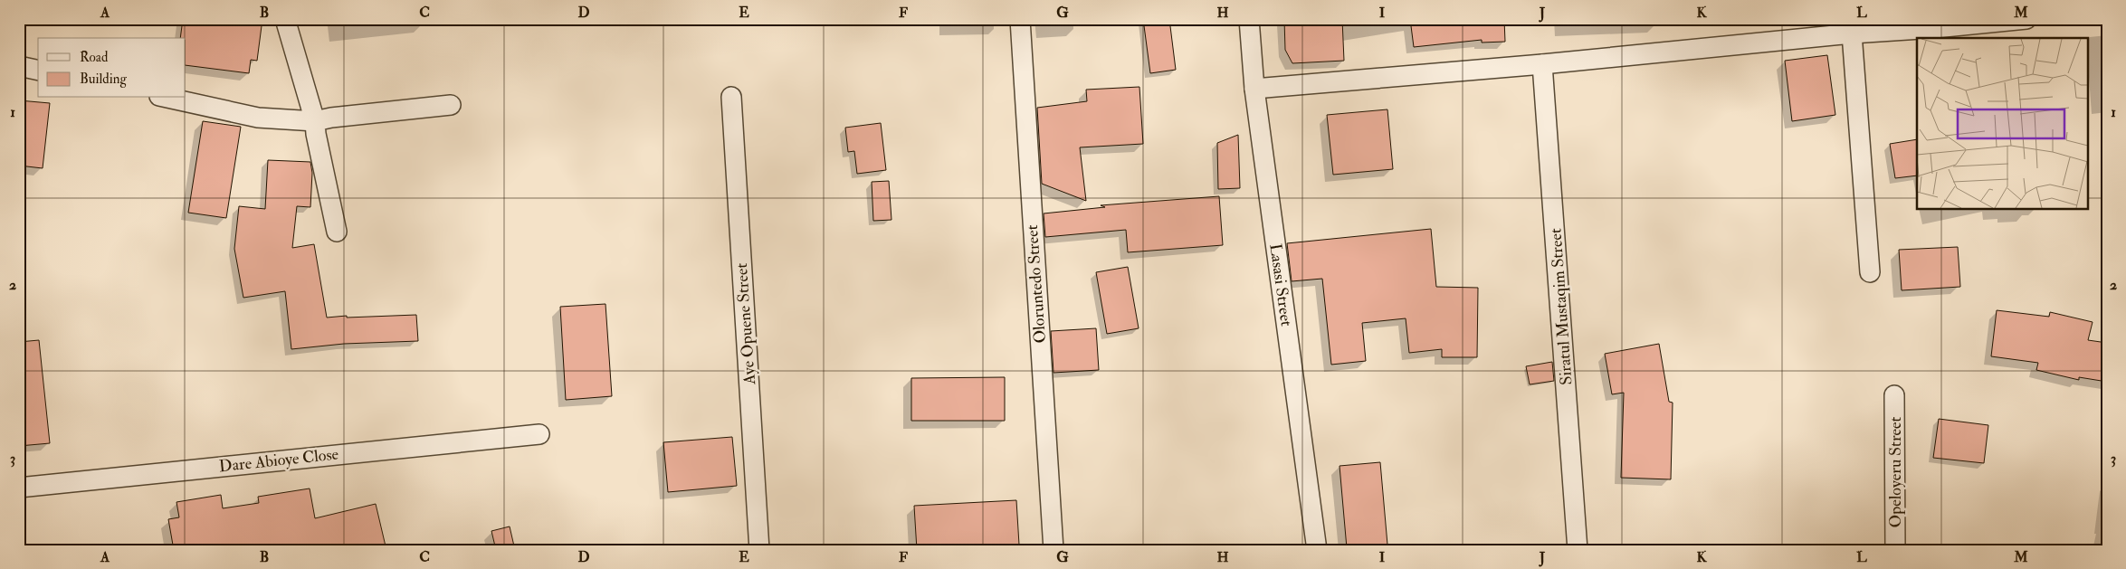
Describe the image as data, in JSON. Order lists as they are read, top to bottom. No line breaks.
{"streets":{"street":["Oloruntedo Street","Lasasi Street","Siratul Mustaqim Street","Aye Opuene Street","Dare Abioye Close","Opeloyeru Street"]},"legend":["Road","Building"],"grid":{"columns":["A","B","C","D","E","F","G","H","I","J","K","L","M"],"rows":["1","2","3"]}}
